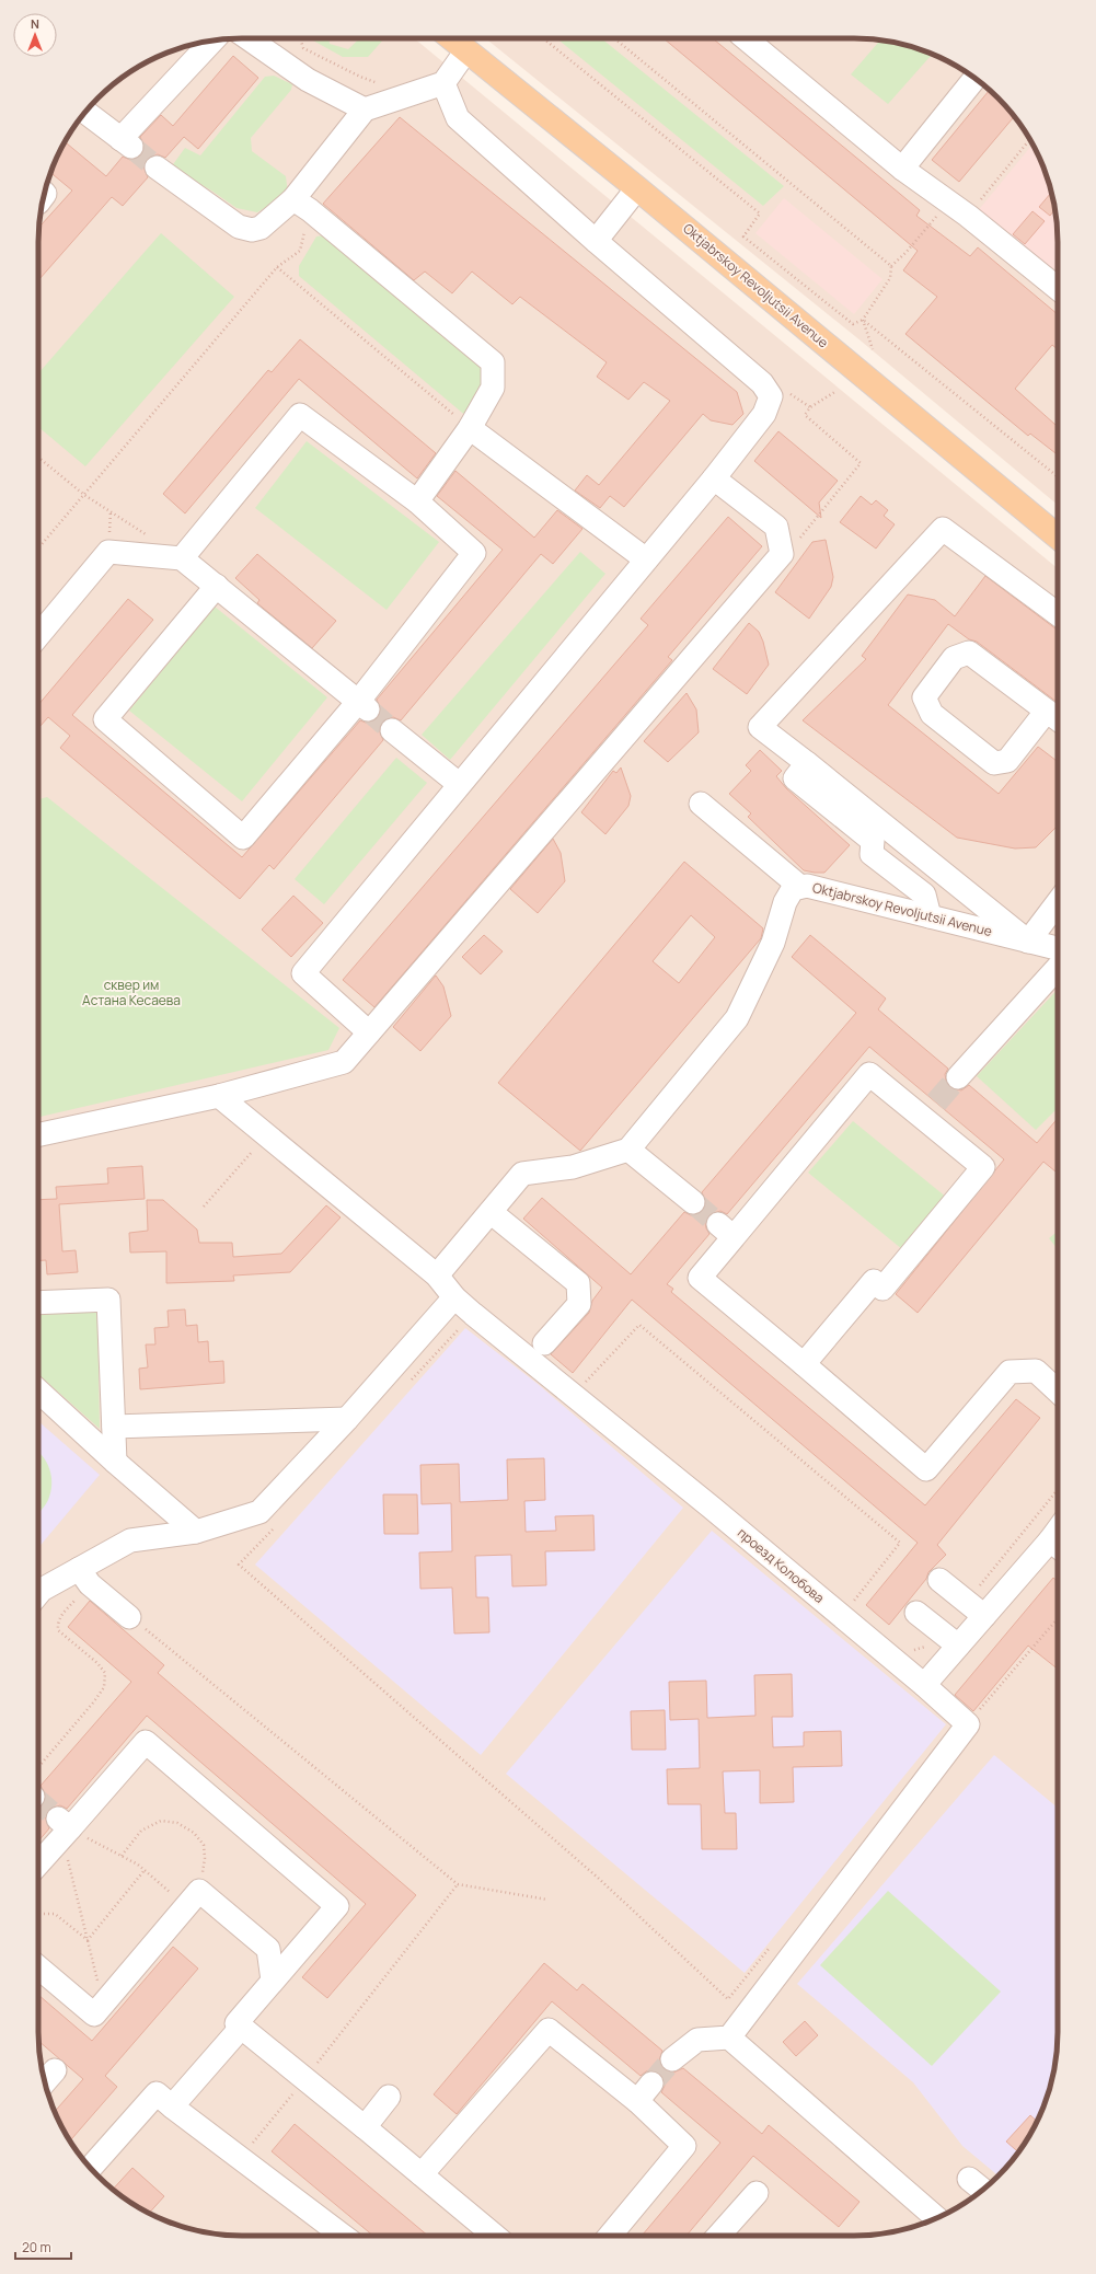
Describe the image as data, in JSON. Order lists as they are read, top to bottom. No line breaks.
{"streets":{"main road":["Oktjabrskoy Revoljutsii Avenue"],"street":["проезд Колобова"]},"parks":["сквер им Астана Кесаева"],"scale_bar":"20 m","north":"top"}
